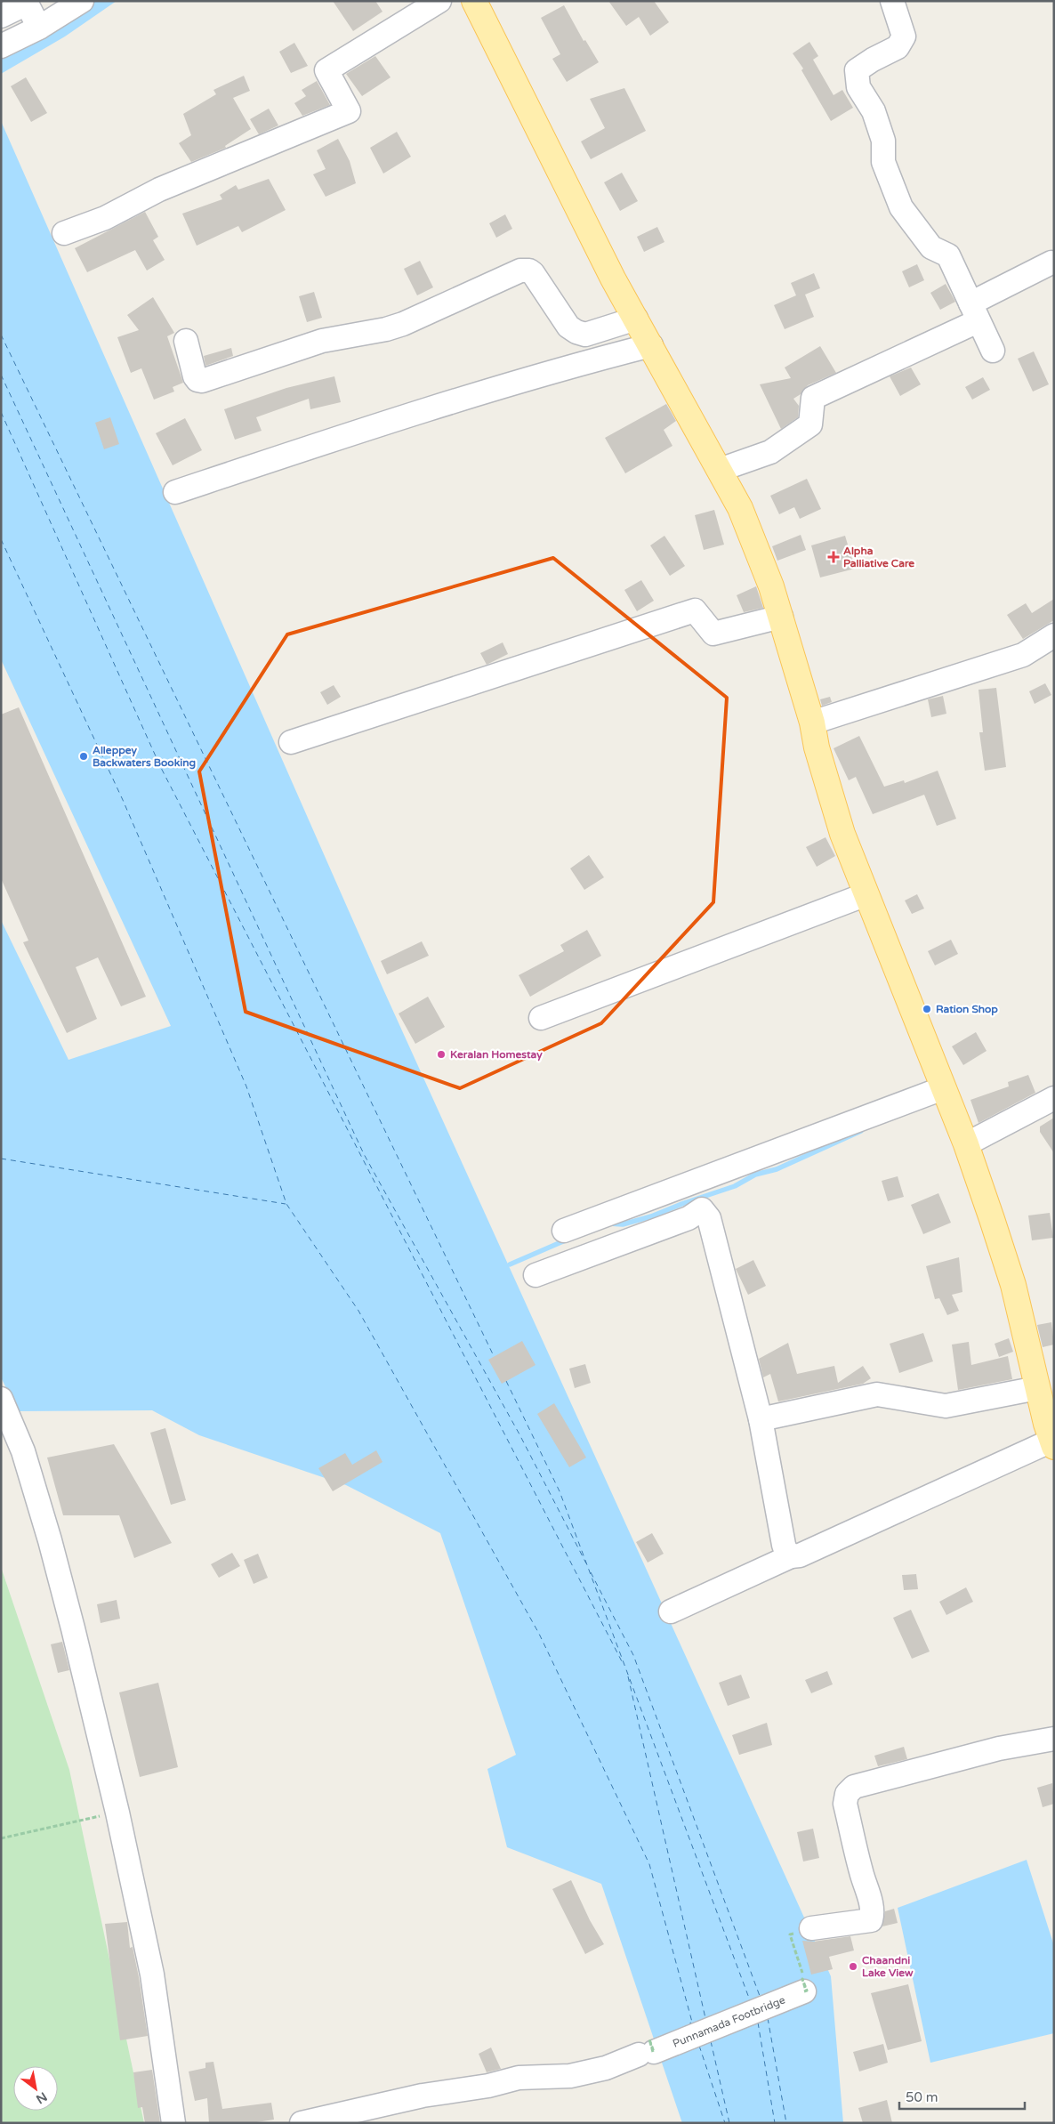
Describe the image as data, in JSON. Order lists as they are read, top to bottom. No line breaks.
{"streets":{"street":["Punnamada Footbridge"]},"places":{"health":["Alpha Palliative Care"],"other":["Alleppey Backwaters Booking","Ration Shop","Keralan Homestay","Chaandni Lake View"]},"scale_bar":"50 m","north":"bottom right"}
